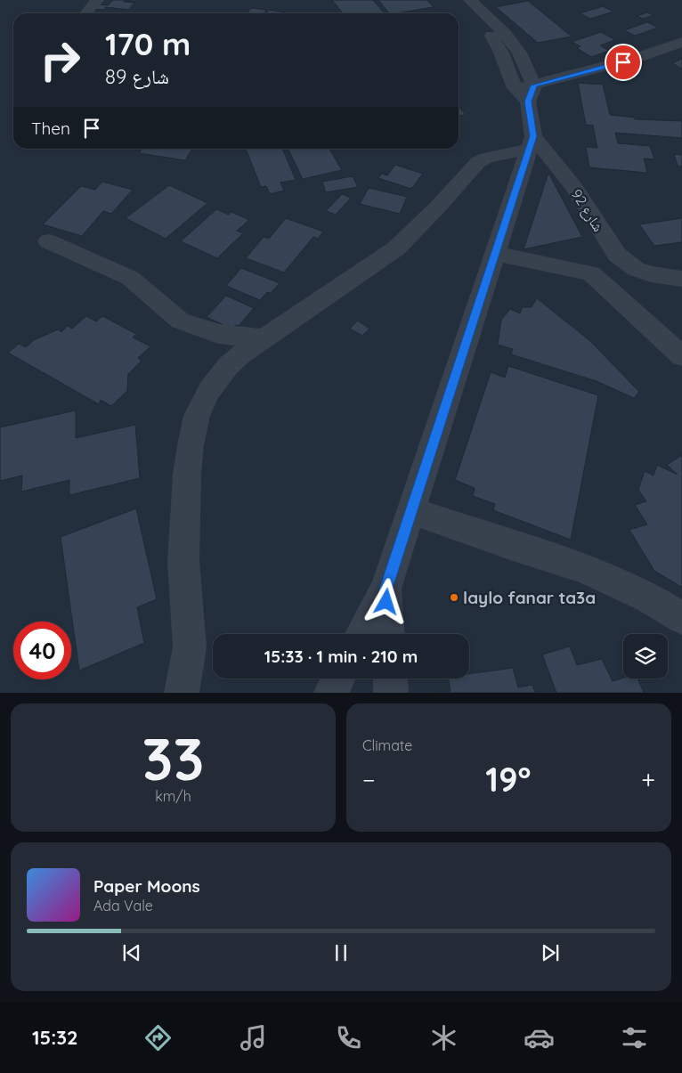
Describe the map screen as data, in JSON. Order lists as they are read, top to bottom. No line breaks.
{"streets":{"street":["شارع 92"]},"places":["laylo fanar ta3a"],"page":{"turn":["170 m","شارع 89"],"then":"Then","limit":"40","trip":"15:33 · 1 min · 210 m","tile":[["33","km/h"],"Climate"],"heat":["−","19°","+"],"song":["Paper Moons","Ada Vale"],"tabs":"15:32"}}
